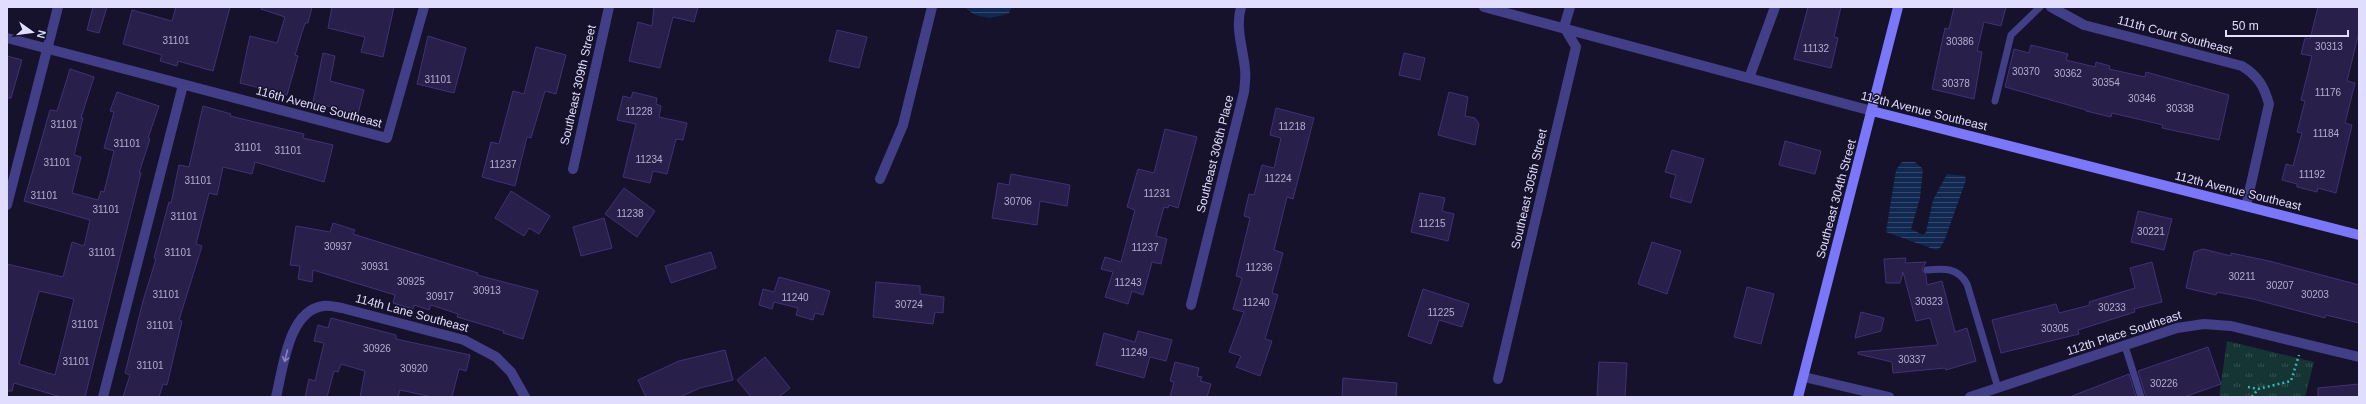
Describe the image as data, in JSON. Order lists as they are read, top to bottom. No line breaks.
{"streets":{"street":["111th Court Southeast","Southeast 309th Street","116th Avenue Southeast","112th Avenue Southeast","Southeast 306th Place","Southeast 305th Street","Southeast 304th Street","114th Lane Southeast","112th Place Southeast"]},"crossings":[["111th Court Southeast","112th Avenue Southeast"],["112th Avenue Southeast","Southeast 305th Street"],["112th Avenue Southeast","Southeast 304th Street"]],"house_numbers":["31101","30386","30313","11132","30370","30362","31101","30354","30378","11176","30346","30338","11228","31101","11218","11184","31101","31101","31101","11234","31101","11237","11192","11224","31101","11231","31101","30706","31101","11238","31101","11215","30221","30937","11237","31101","31101","30931","11236","30211","30925","11243","30207","30913","31101","30203","30917","11240","30323","11240","30724","30233","11225","31101","31101","30305","30926","11249","30337","31101","31101","30920","30226"],"scale_bar":"50 m","north":"right"}
